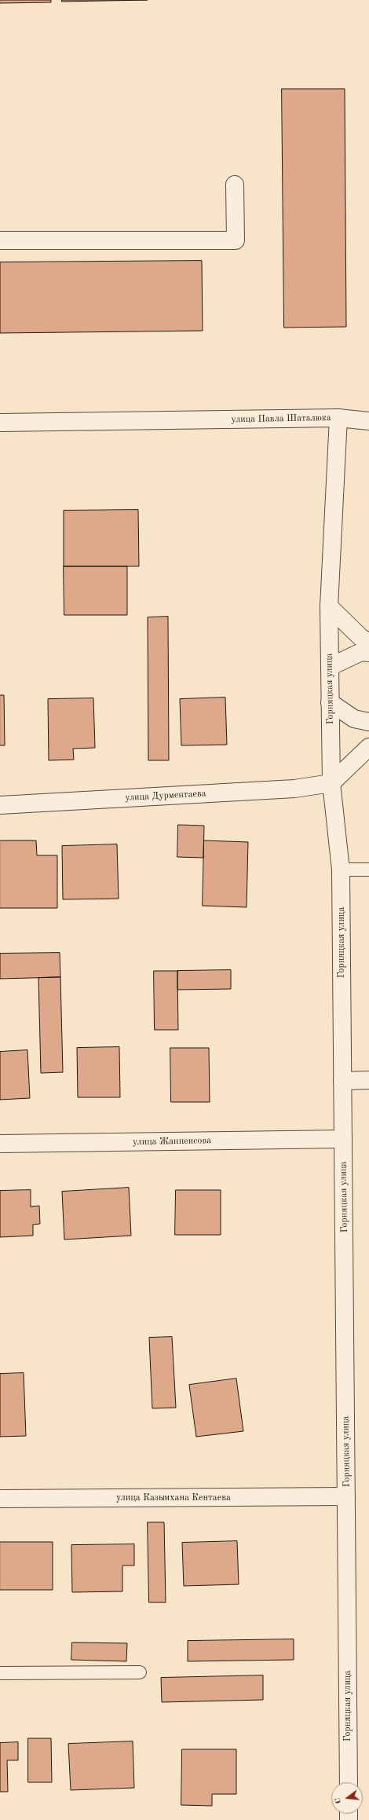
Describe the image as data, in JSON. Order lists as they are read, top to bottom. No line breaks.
{"streets":{"street":["улица Павла Шаталюка","Горняцкая улица","улица Дурментаева","улица Жанпеисова","улица Казымхана Кентаева"]},"crossings":[["улица Павла Шаталюка","Горняцкая улица"],["Горняцкая улица","улица Дурментаева"],["Горняцкая улица","улица Жанпеисова"],["Горняцкая улица","улица Казымхана Кентаева"]],"north":"left"}
